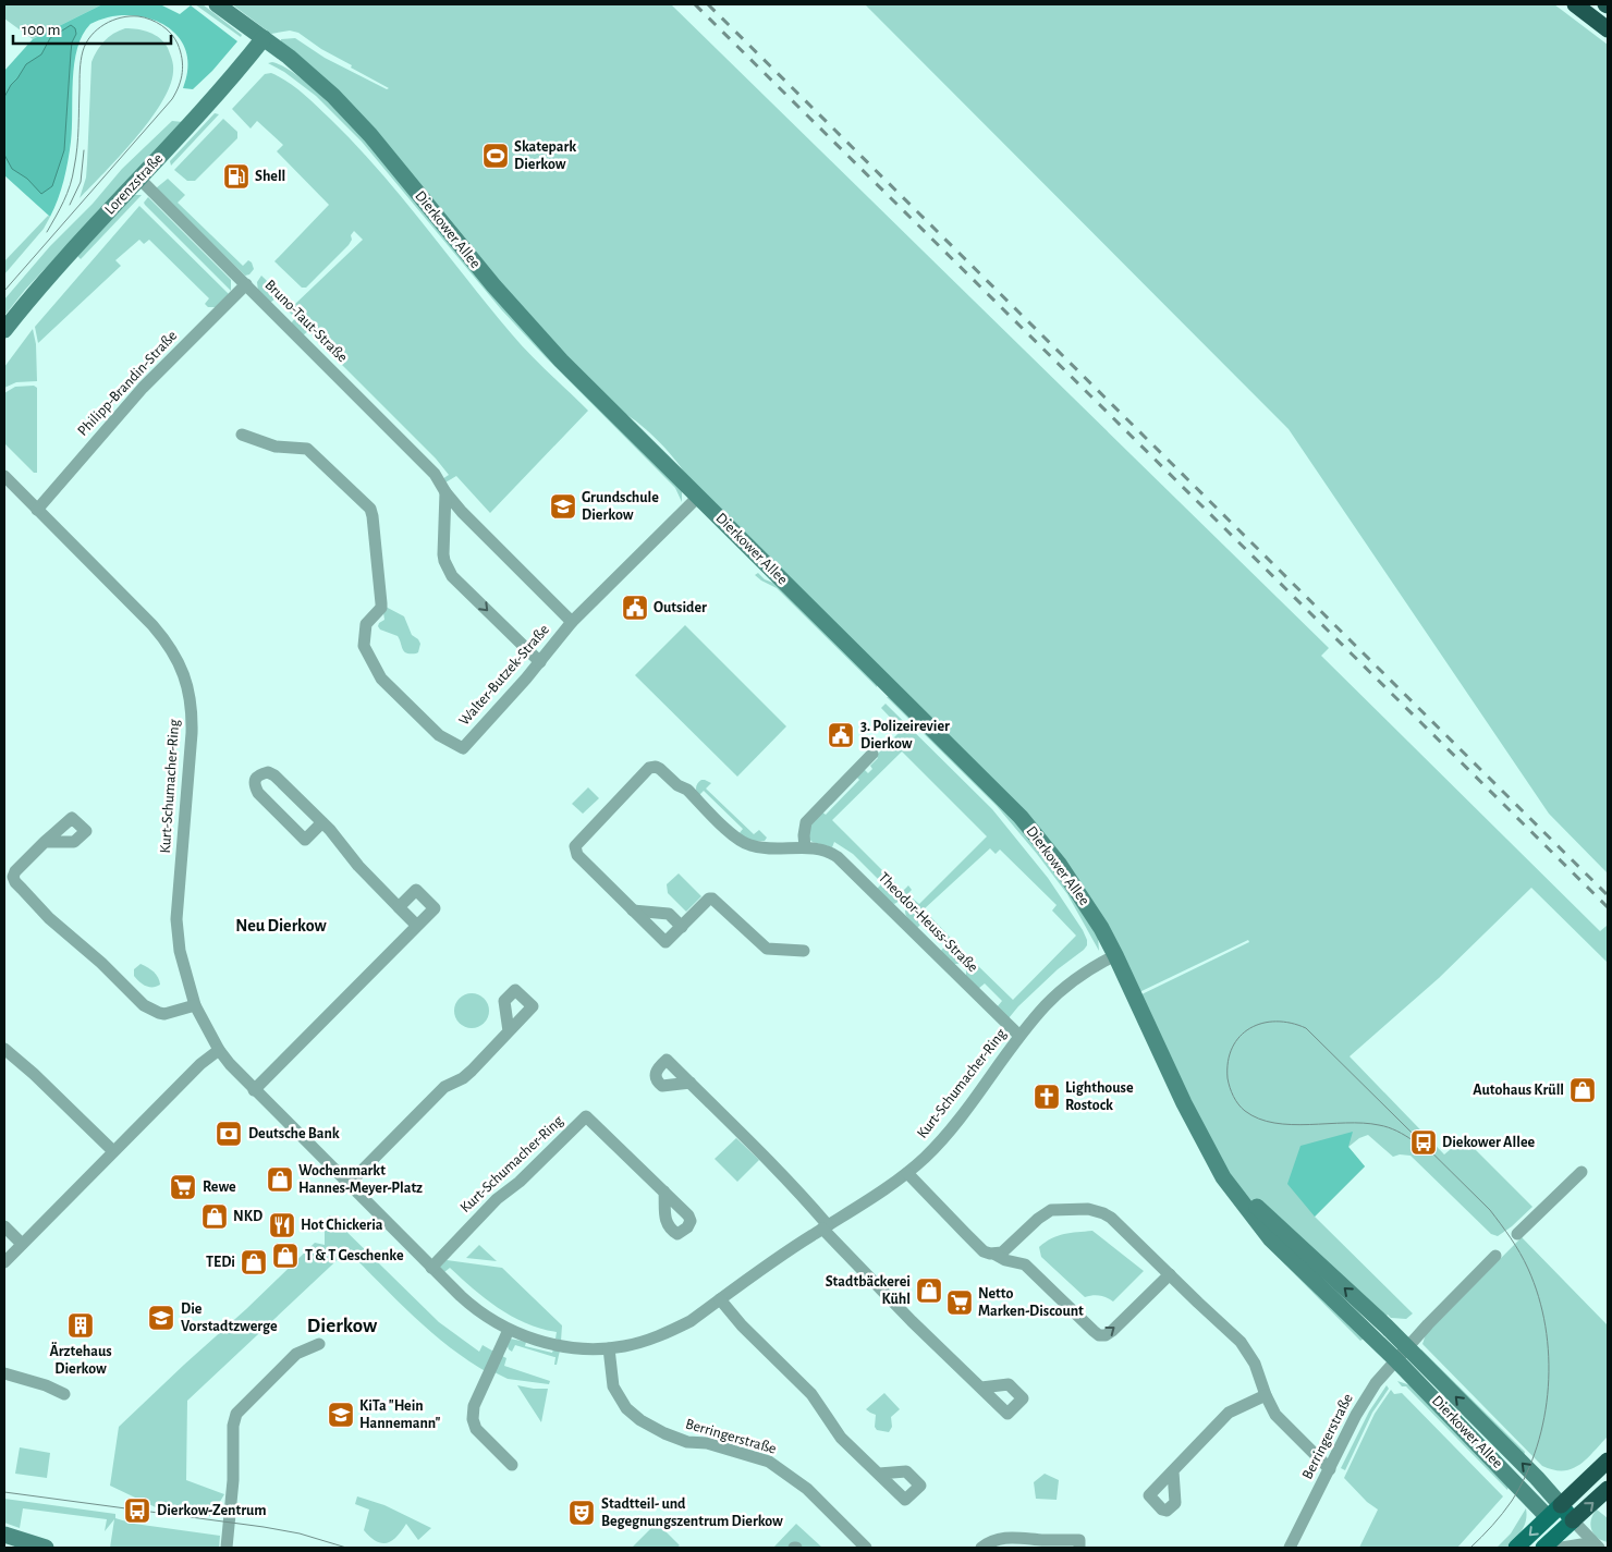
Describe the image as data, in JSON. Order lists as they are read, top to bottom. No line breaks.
{"streets":{"main road":["Lorenzstraße","Dierkower Allee"],"street":["Bruno-Taut-Straße","Philipp-Brandin-Straße","Walter-Butzek-Straße","Kurt-Schumacher-Ring","Theodor-Heuss-Straße","Berringerstraße"]},"crossings":[["Lorenzstraße","Dierkower Allee"],["Lorenzstraße","Bruno-Taut-Straße"],["Dierkower Allee","Walter-Butzek-Straße"],["Dierkower Allee","Kurt-Schumacher-Ring"],["Dierkower Allee","Berringerstraße"],["Bruno-Taut-Straße","Philipp-Brandin-Straße"],["Bruno-Taut-Straße","Walter-Butzek-Straße"],["Philipp-Brandin-Straße","Kurt-Schumacher-Ring"],["Kurt-Schumacher-Ring","Theodor-Heuss-Straße"],["Kurt-Schumacher-Ring","Berringerstraße"]],"districts":["Neu Dierkow","Dierkow"],"places":{"sports":["Skatepark Dierkow"],"fuel station":["Shell"],"school or university":["Grundschule Dierkow","Die Vorstadtzwerge","KiTa \"Hein Hannemann\""],"public building":["Outsider","3. Polizeirevier Dierkow"],"shop":["Autohaus Krüll","Wochenmarkt Hannes-Meyer-Platz","NKD","T & T Geschenke","TEDi","Stadtbäckerei Kühl"],"church":["Lighthouse Rostock"],"bank":["Deutsche Bank"],"bus stop":["Diekower Allee","Dierkow-Zentrum"],"supermarket":["Rewe","Netto Marken-Discount"],"restaurant":["Hot Chickeria"],"building":["Ärztehaus Dierkow"],"theatre":["Stadtteil- und Begegnungszentrum Dierkow"]},"scale_bar":"100 m"}
